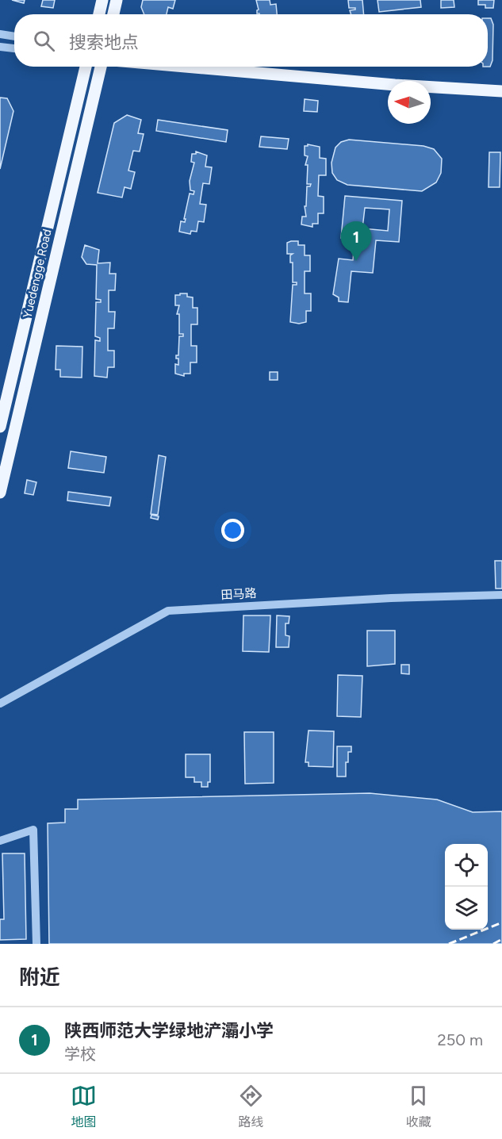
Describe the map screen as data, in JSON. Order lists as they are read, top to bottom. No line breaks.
{"streets":{"main road":["Yuedengge Road"],"street":["田马路"]},"north":"left","page":{"search":"搜索地点","pins":"1","heading":"附近","list":[{"mark":"1","name":"陕西师范大学绿地浐灞小学","note":"学校","value":"250 m"}],"nav":["地图","路线","收藏"]}}
